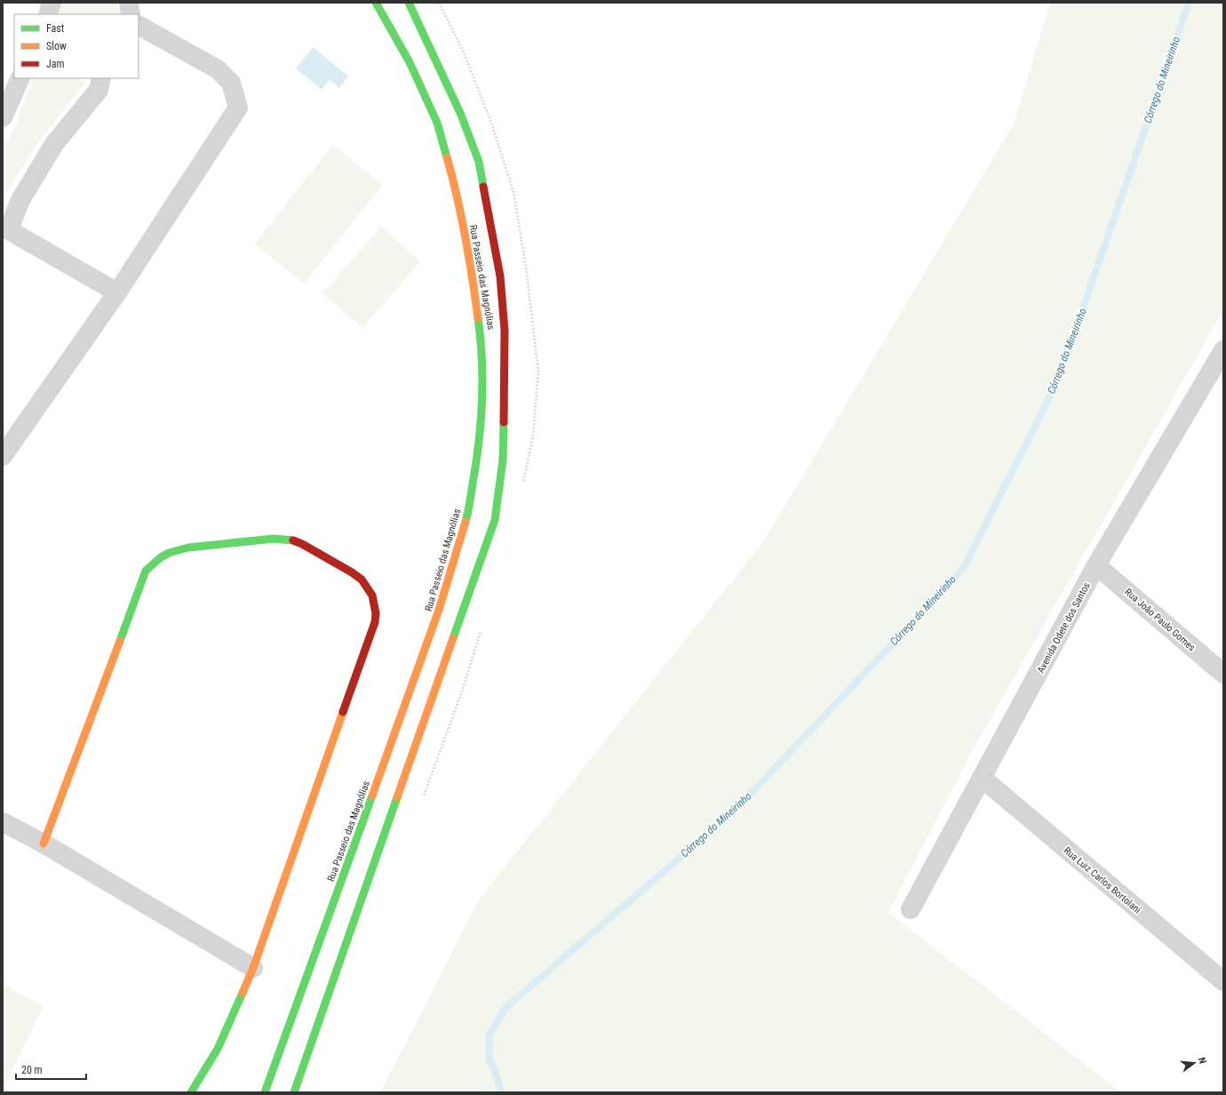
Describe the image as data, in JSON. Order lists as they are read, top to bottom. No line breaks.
{"streets":{"street":["Rua Passeio das Magnólias","Rua João Paulo Gomes","Avenida Odete dos Santos","Rua Luiz Carlos Bortolani"]},"crossings":[["Rua João Paulo Gomes","Avenida Odete dos Santos"],["Avenida Odete dos Santos","Rua Luiz Carlos Bortolani"]],"water":["Córrego do Mineirinho"],"legend":["Fast","Slow","Jam"],"scale_bar":"20 m","north":"right"}
